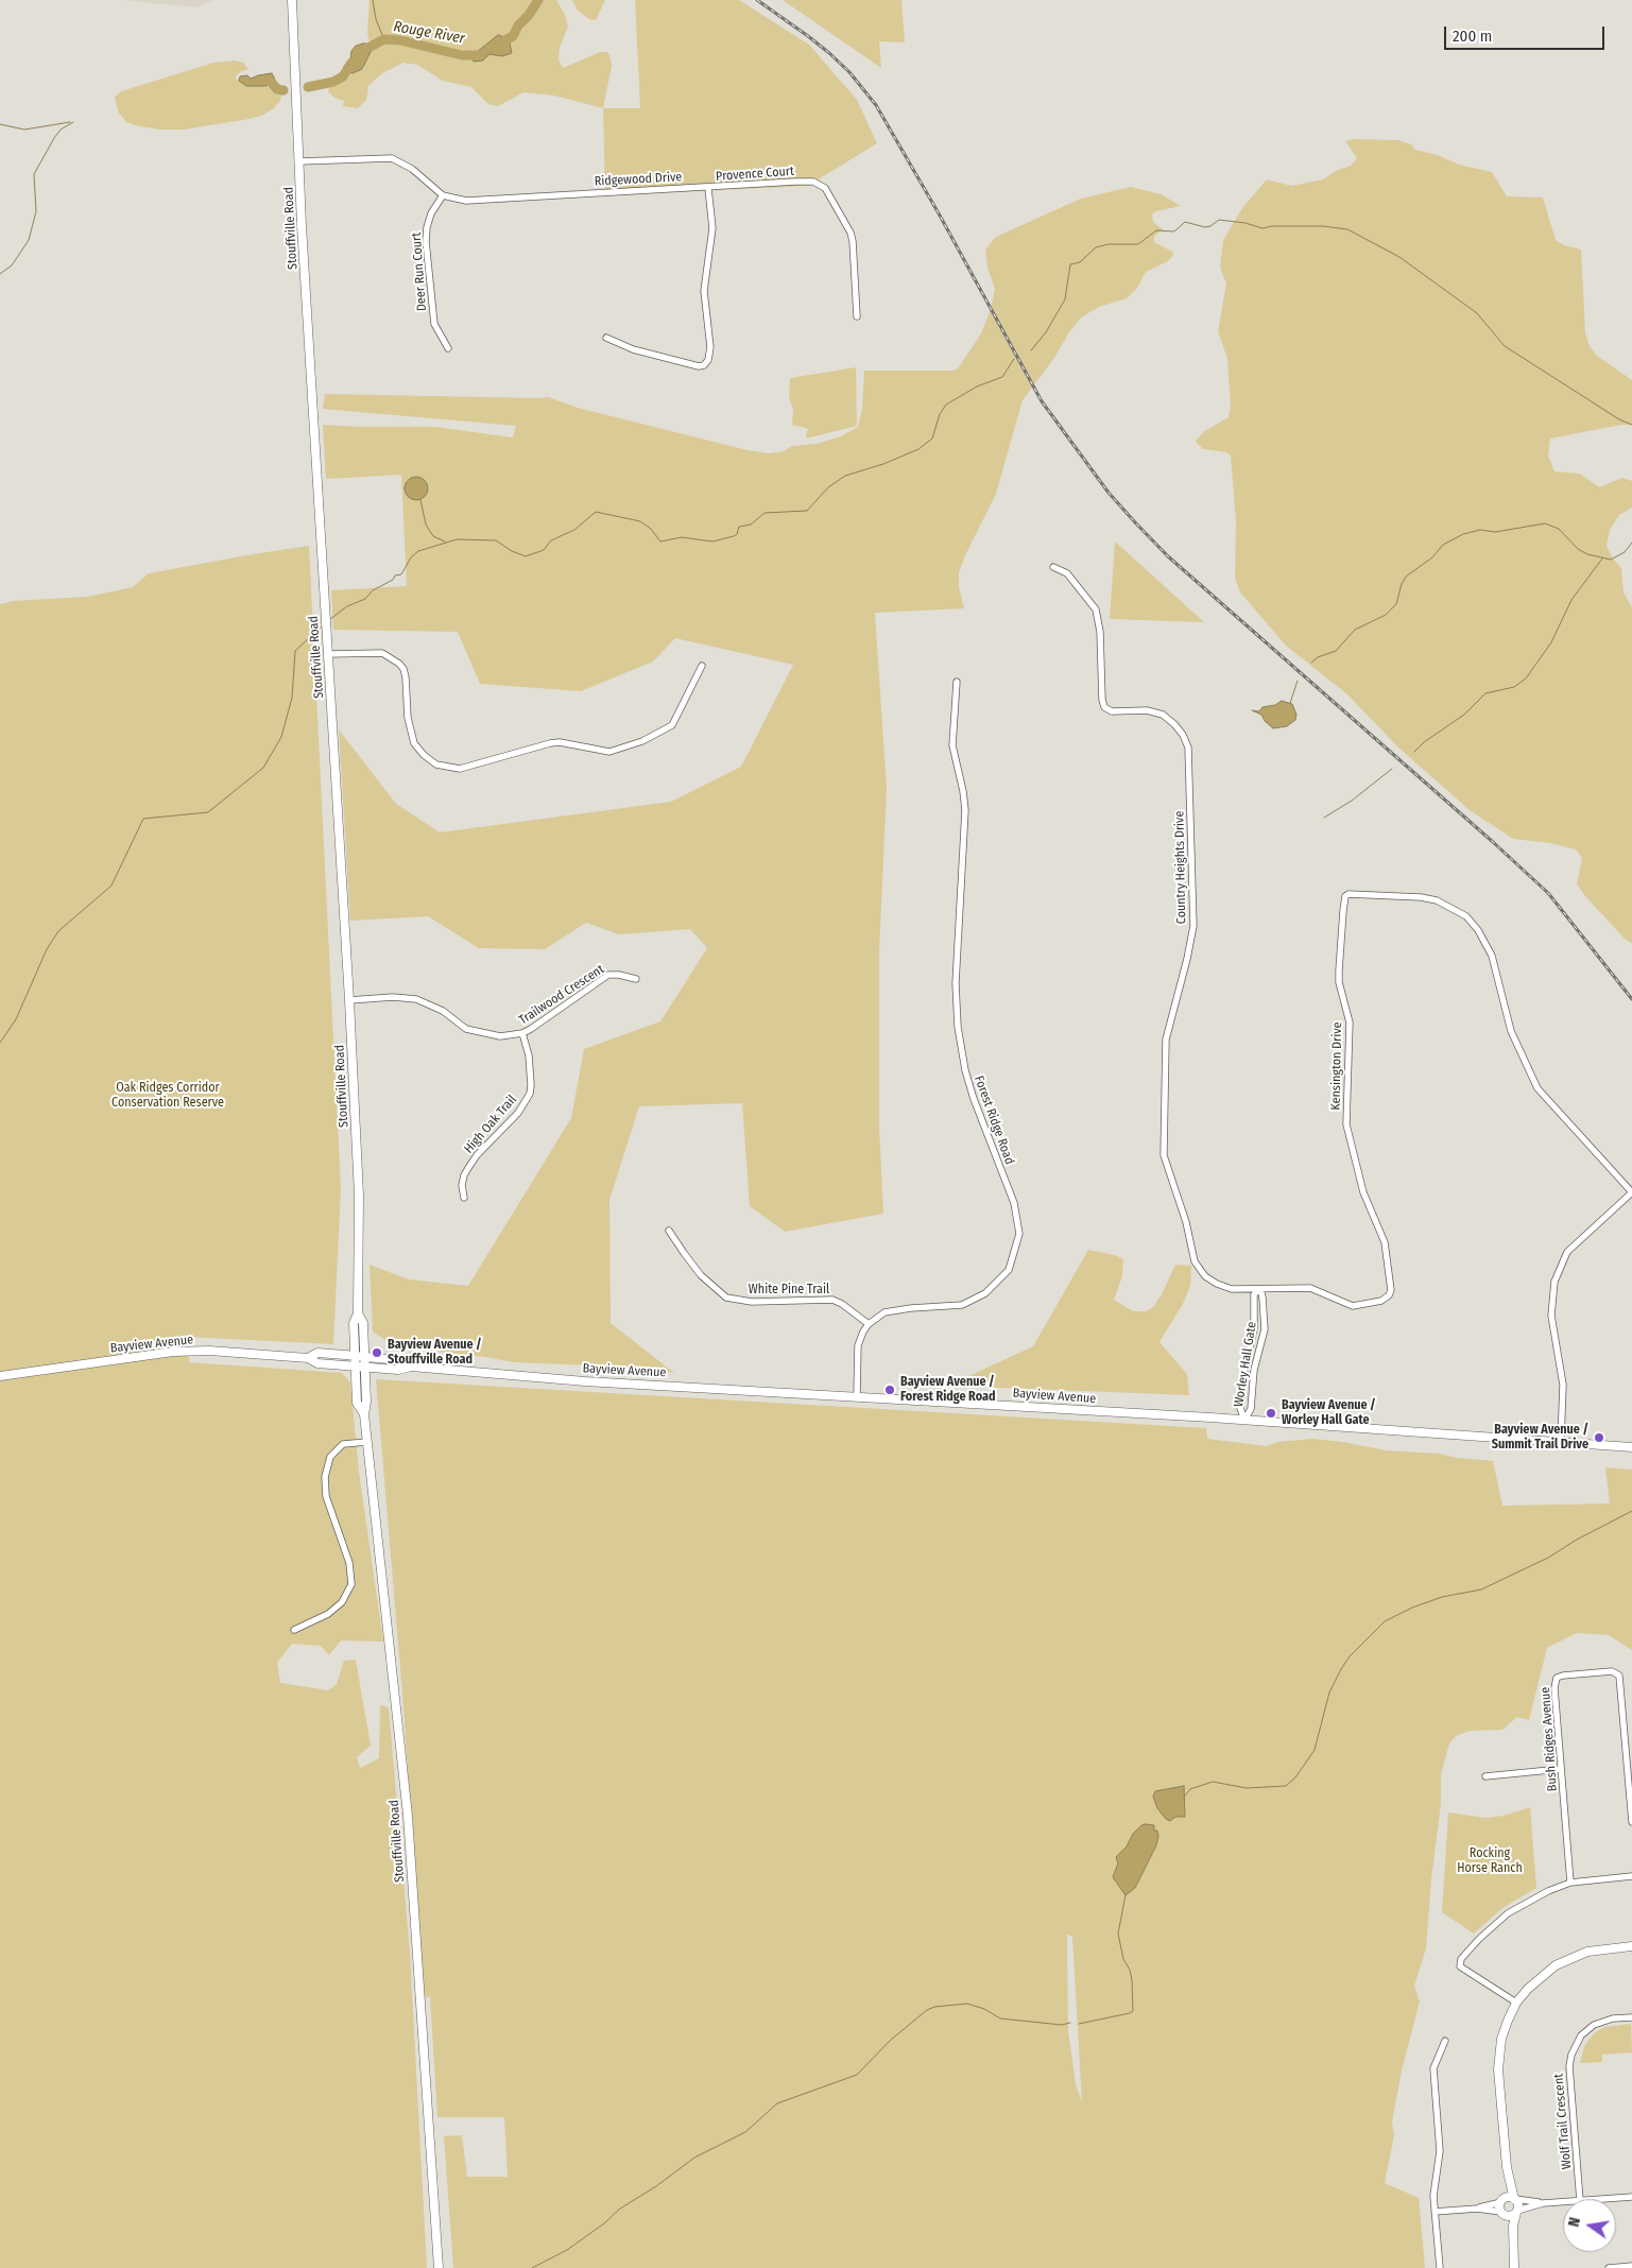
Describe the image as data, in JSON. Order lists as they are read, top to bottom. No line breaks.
{"streets":{"main road":["Stouffville Road","Bayview Avenue"],"street":["Provence Court","Ridgewood Drive","Deer Run Court","Country Heights Drive","Trailwood Crescent","Kensington Drive","Forest Ridge Road","High Oak Trail","White Pine Trail","Worley Hall Gate","Bush Ridges Avenue","Wolf Trail Crescent"]},"crossings":[["Provence Court","Ridgewood Drive"],["Ridgewood Drive","Stouffville Road"],["Ridgewood Drive","Deer Run Court"],["Stouffville Road","Trailwood Crescent"],["Stouffville Road","Bayview Avenue"],["Country Heights Drive","Kensington Drive"],["Country Heights Drive","Worley Hall Gate"],["Trailwood Crescent","High Oak Trail"],["Kensington Drive","Worley Hall Gate"],["Forest Ridge Road","White Pine Trail"],["Bayview Avenue","Worley Hall Gate"]],"water":["Rouge River"],"parks":["Oak Ridges Corridor Conservation Reserve","Rocking Horse Ranch"],"places":["Bayview Avenue / Stouffville Road","Bayview Avenue / Forest Ridge Road","Bayview Avenue / Worley Hall Gate","Bayview Avenue / Summit Trail Drive"],"scale_bar":"200 m","north":"left"}
